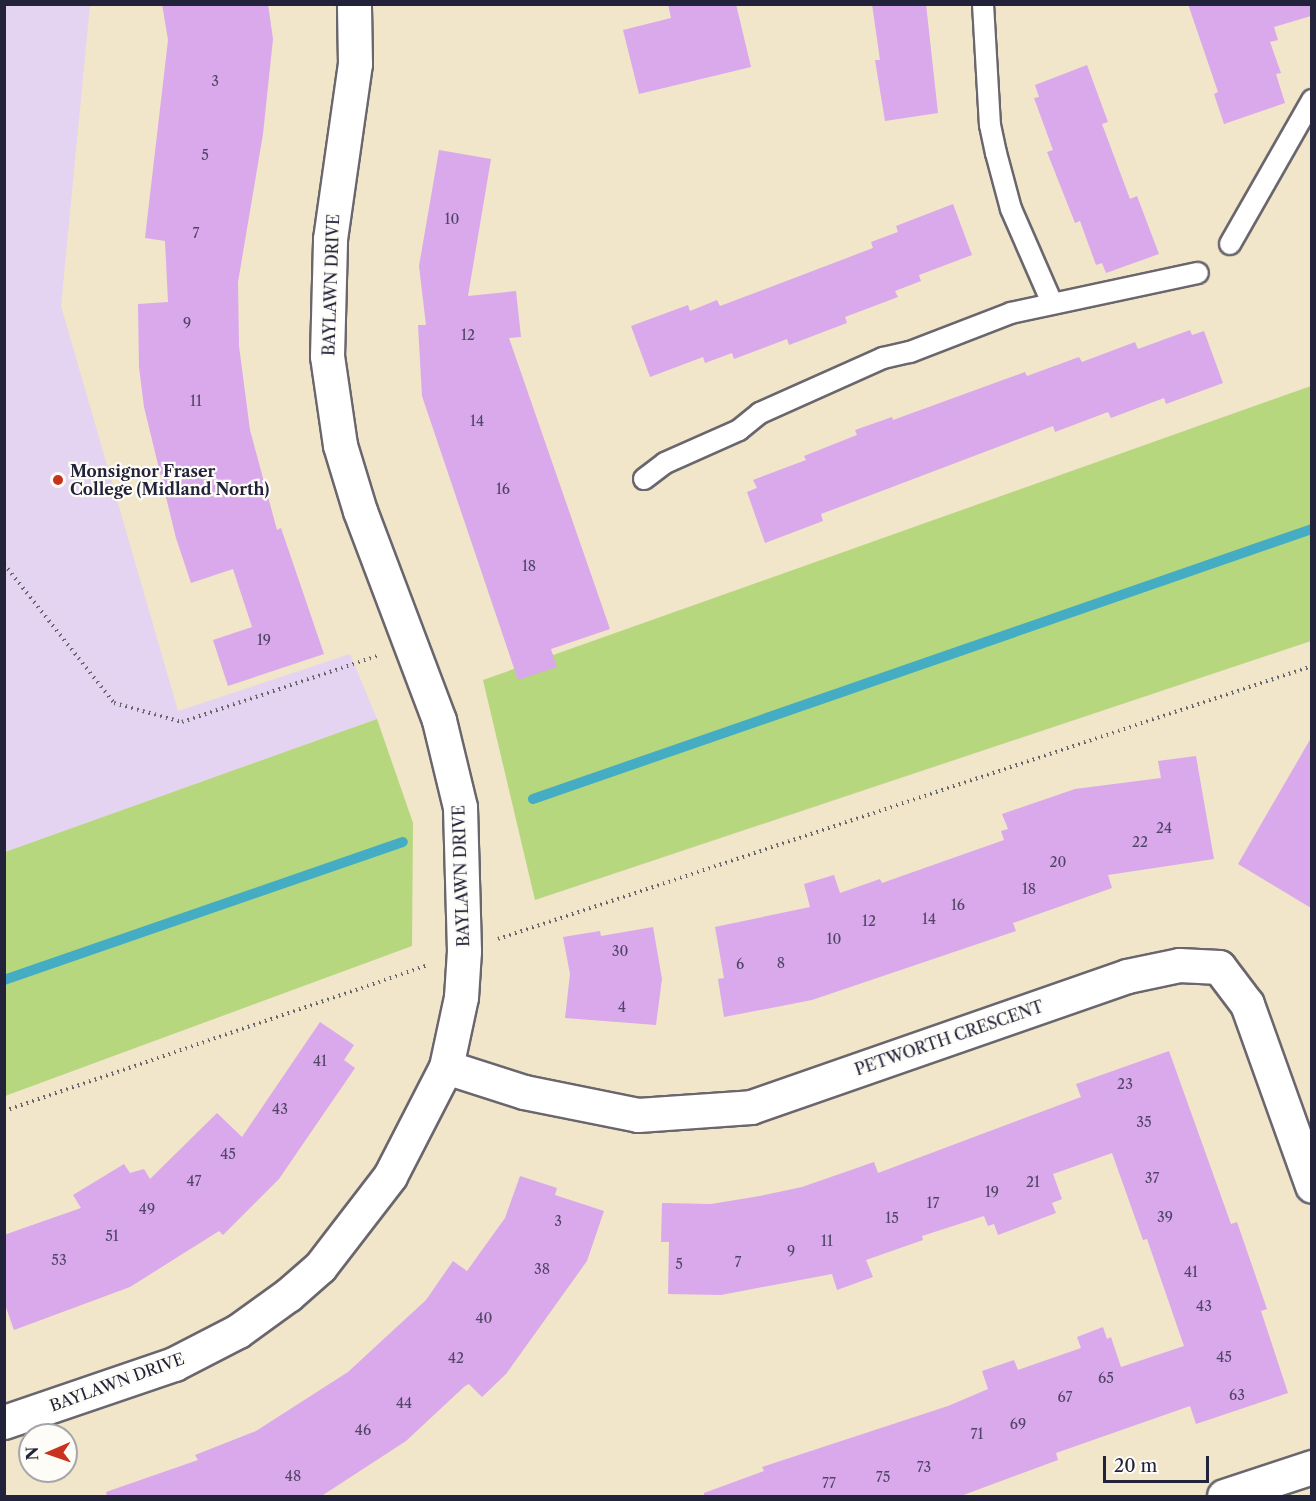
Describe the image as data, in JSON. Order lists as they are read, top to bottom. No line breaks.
{"streets":{"street":["BAYLAWN DRIVE","PETWORTH CRESCENT"]},"crossings":[["BAYLAWN DRIVE","PETWORTH CRESCENT"]],"places":["Monsignor Fraser College (Midland North)"],"house_numbers":["3","5","10","7","9","12","11","14","16","18","19","24","22","20","18","16","14","12","10","30","8","6","4","41","23","43","35","45","37","47","21","19","17","49","39","15","3","51","11","9","53","7","5","38","41","43","40","45","42","65","63","67","44","69","46","71","73","48","75","77"],"scale_bar":"20 m","north":"left"}
